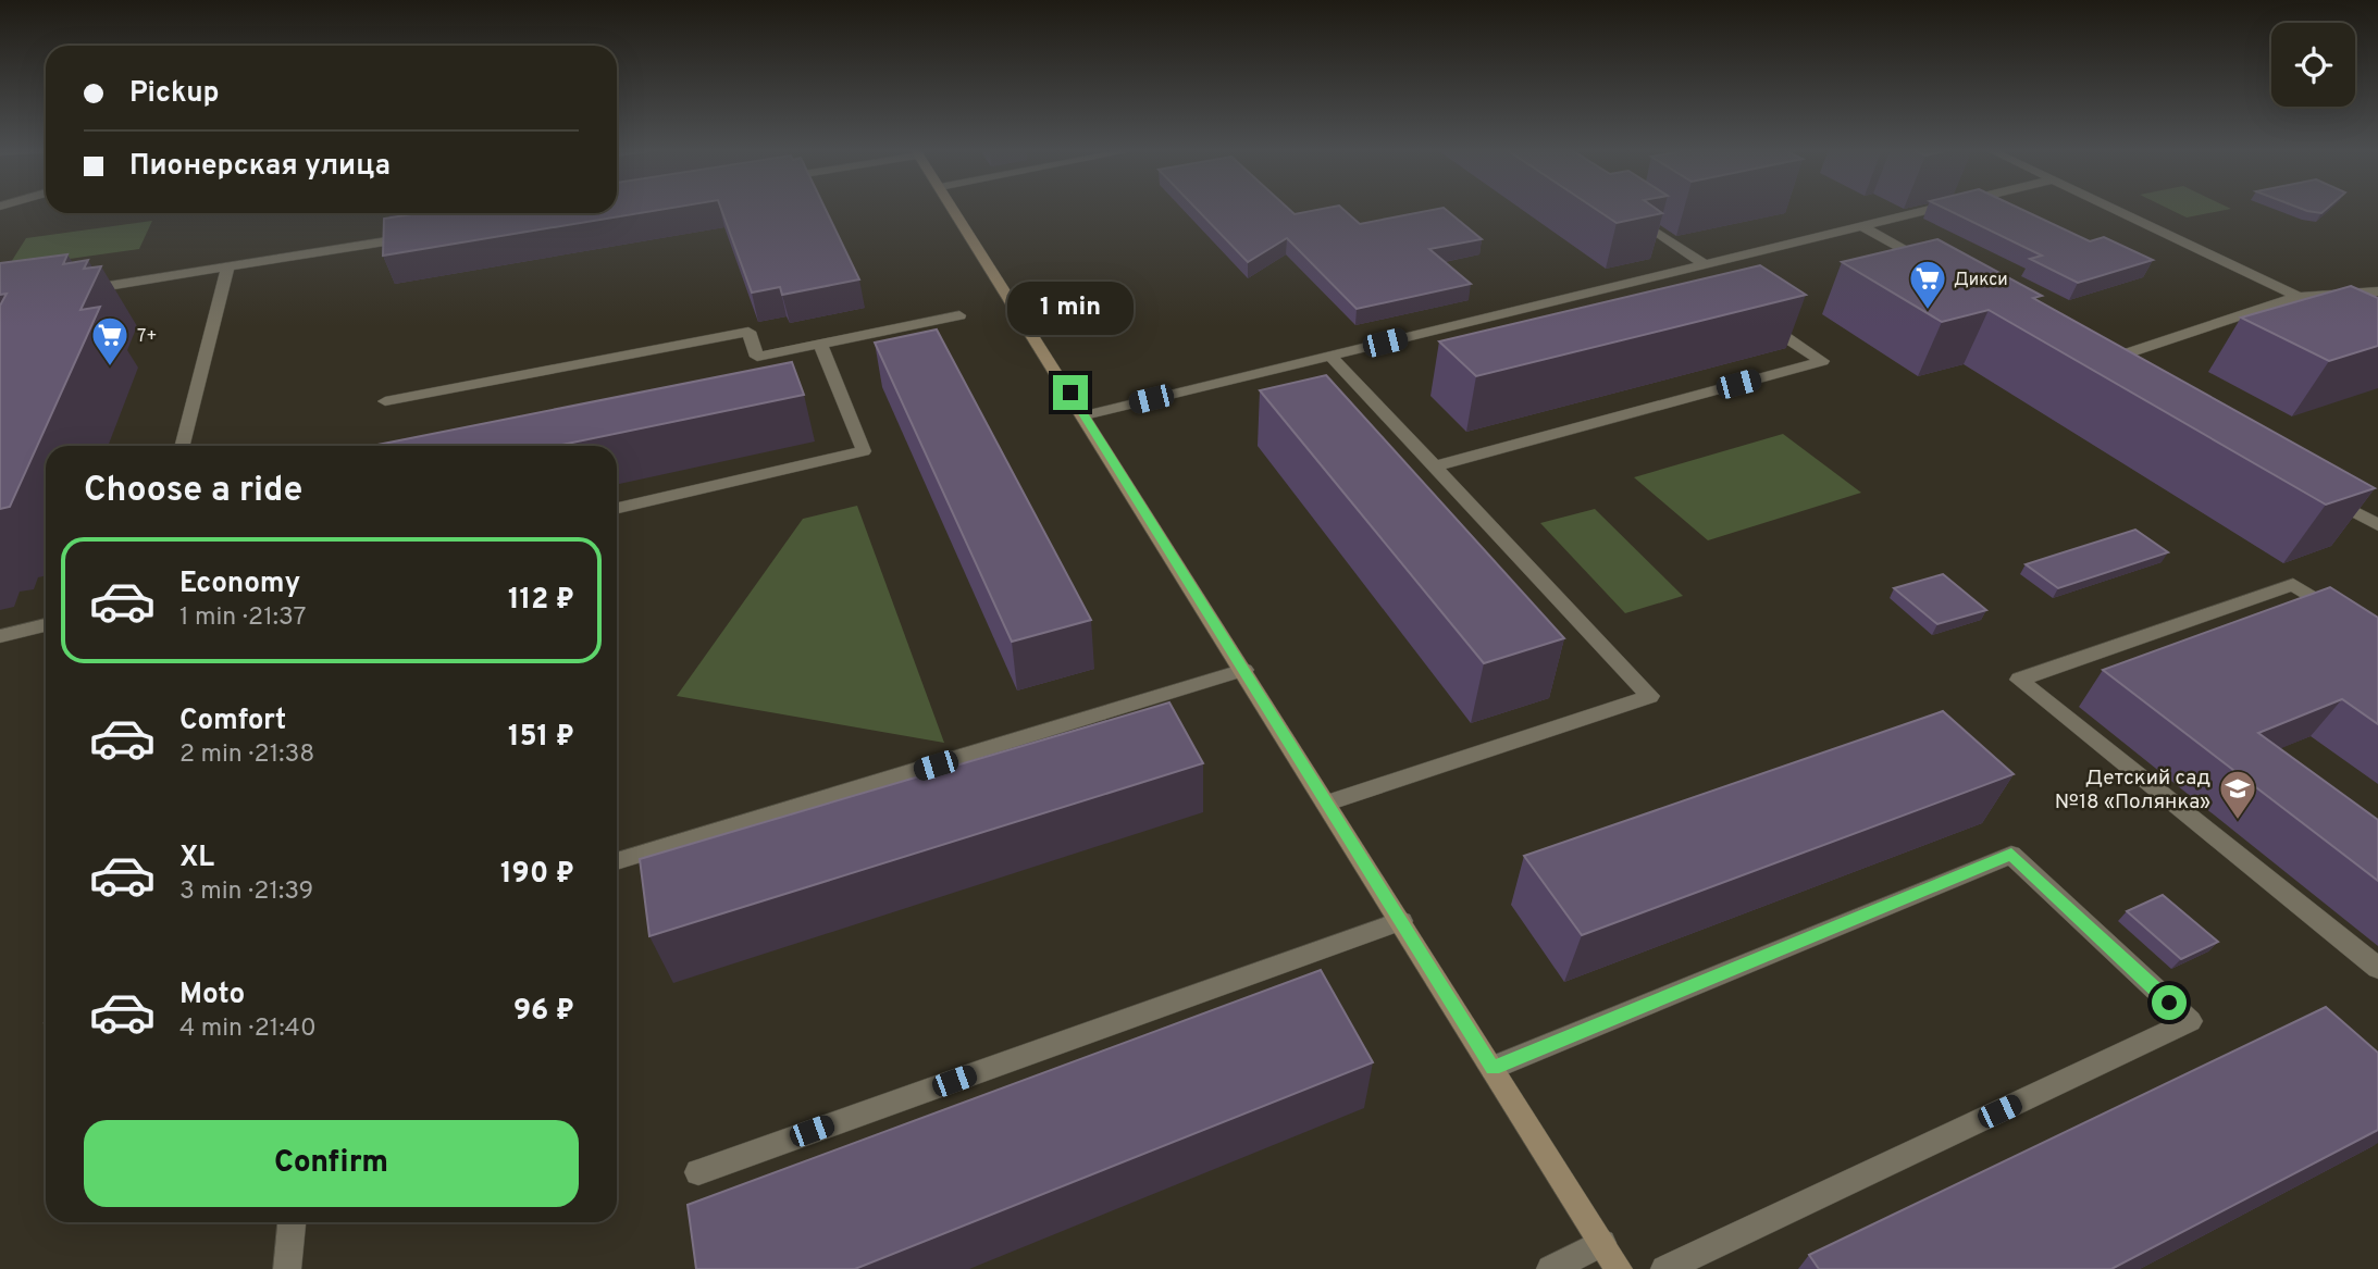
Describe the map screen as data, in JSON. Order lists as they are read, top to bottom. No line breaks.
{"places":{"supermarket":["Дикси","7+"],"school or university":["Детский сад №18 «Полянка»"]},"page":{"banner":["Pickup","Пионерская улица"],"bubble":"1 min","heading":"Choose a ride","list":[{"name":"Economy","note":"1 min · 21:37","value":"112 ₽"},{"name":"Comfort","note":"2 min · 21:38","value":"151 ₽"},{"name":"XL","note":"3 min · 21:39","value":"190 ₽"},{"name":"Moto","note":"4 min · 21:40","value":"96 ₽"}],"buttons":"Confirm"}}
